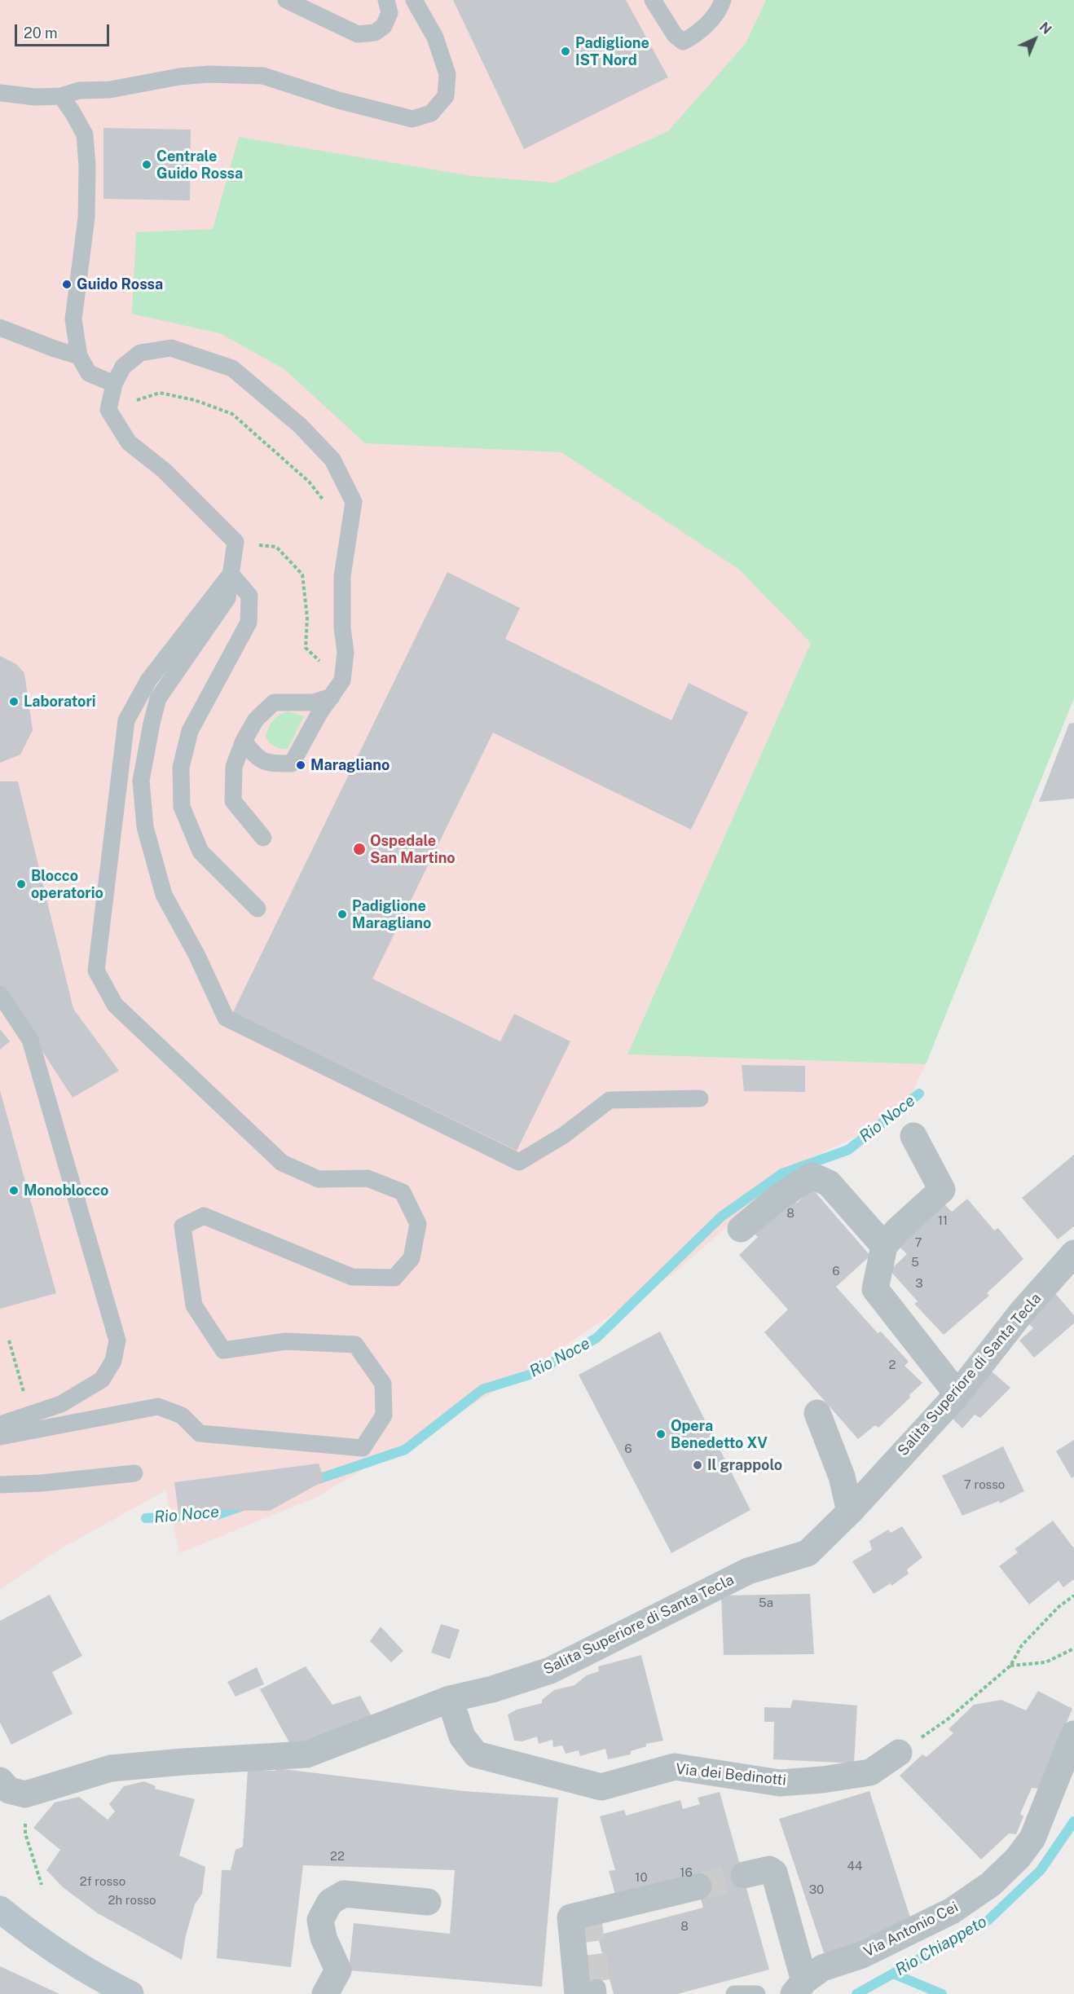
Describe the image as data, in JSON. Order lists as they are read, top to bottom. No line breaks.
{"streets":{"street":["Salita Superiore di Santa Tecla","Via dei Bedinotti","Via Antonio Cei"]},"crossings":[["Salita Superiore di Santa Tecla","Via dei Bedinotti"]],"water":["Rio Noce","Rio Chiappeto"],"places":["Padiglione IST Nord","Centrale Guido Rossa","Guido Rossa","Laboratori","Maragliano","Ospedale San Martino","Blocco operatorio","Padiglione Maragliano","Monoblocco","Opera Benedetto XV","Il grappolo"],"house_numbers":["8","11","7","5","6","3","2","6","7 rosso","5a","22","44","16","10","2f rosso","30","2h rosso","8"],"scale_bar":"20 m","north":"top right"}
